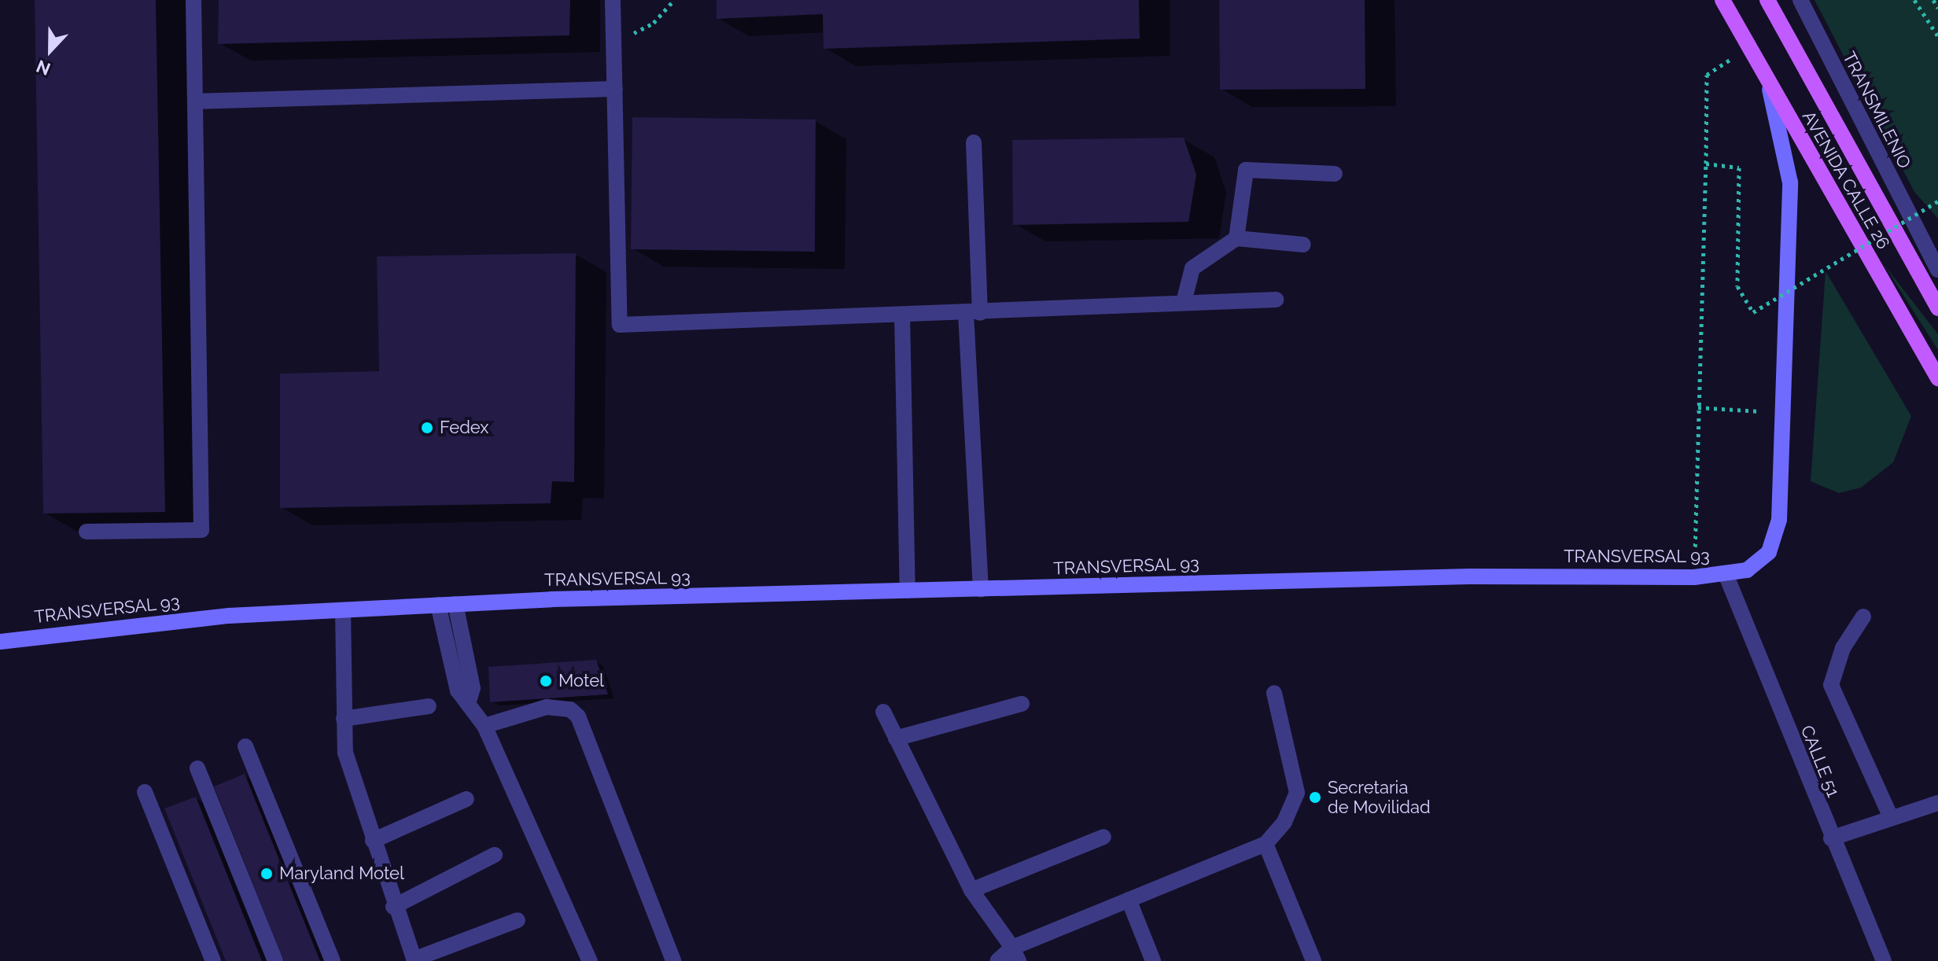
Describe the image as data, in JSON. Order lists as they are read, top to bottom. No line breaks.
{"streets":{"main road":["AVENIDA CALLE 26","TRANSVERSAL 93"],"lane":["TRANSMILENIO","CALLE 51"]},"crossings":[["AVENIDA CALLE 26","TRANSVERSAL 93"],["TRANSVERSAL 93","CALLE 51"]],"places":["Fedex","Motel","Secretaria de Movilidad","Maryland Motel"],"north":"bottom"}
